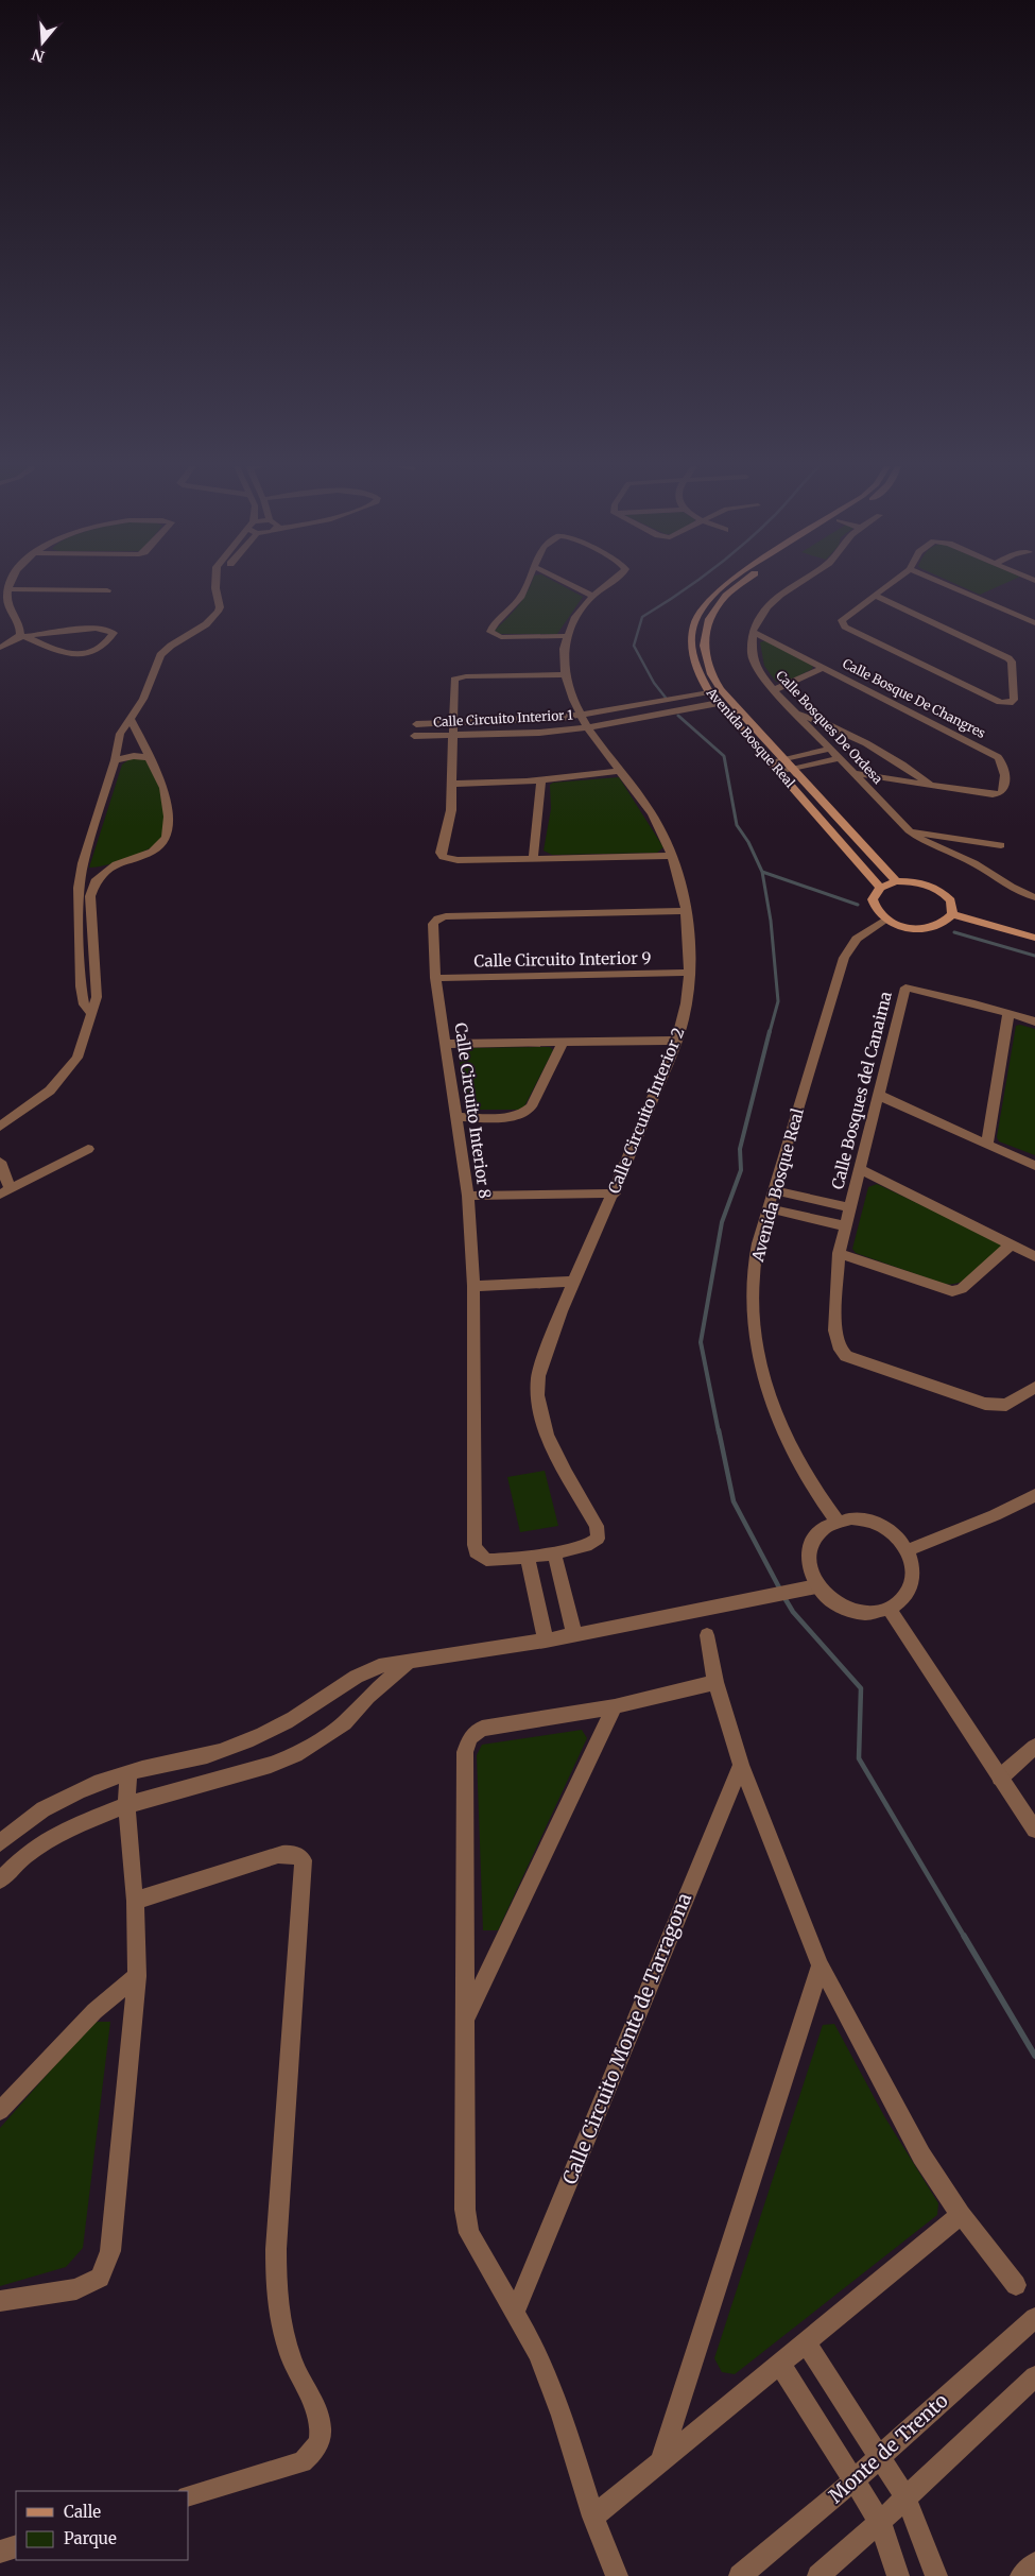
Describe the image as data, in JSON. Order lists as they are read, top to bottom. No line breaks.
{"streets":{"main road":["Avenida Bosque Real"],"street":["Calle Bosque De Changres","Calle Circuito Interior 1","Calle Bosques De Ordesa","Calle Circuito Interior 9","Calle Bosques del Canaima","Calle Circuito Interior 8","Calle Circuito Interior 2","Calle Circuito Monte de Tarragona","Monte de Trento"]},"crossings":[["Calle Bosque De Changres","Calle Bosques De Ordesa"],["Calle Circuito Interior 1","Avenida Bosque Real"],["Calle Circuito Interior 1","Calle Circuito Interior 2"],["Avenida Bosque Real","Calle Bosques del Canaima"],["Calle Circuito Interior 9","Calle Circuito Interior 8"],["Calle Circuito Interior 9","Calle Circuito Interior 2"],["Calle Circuito Interior 8","Calle Circuito Interior 2"]],"legend":["Calle","Parque"],"north":"bottom"}
